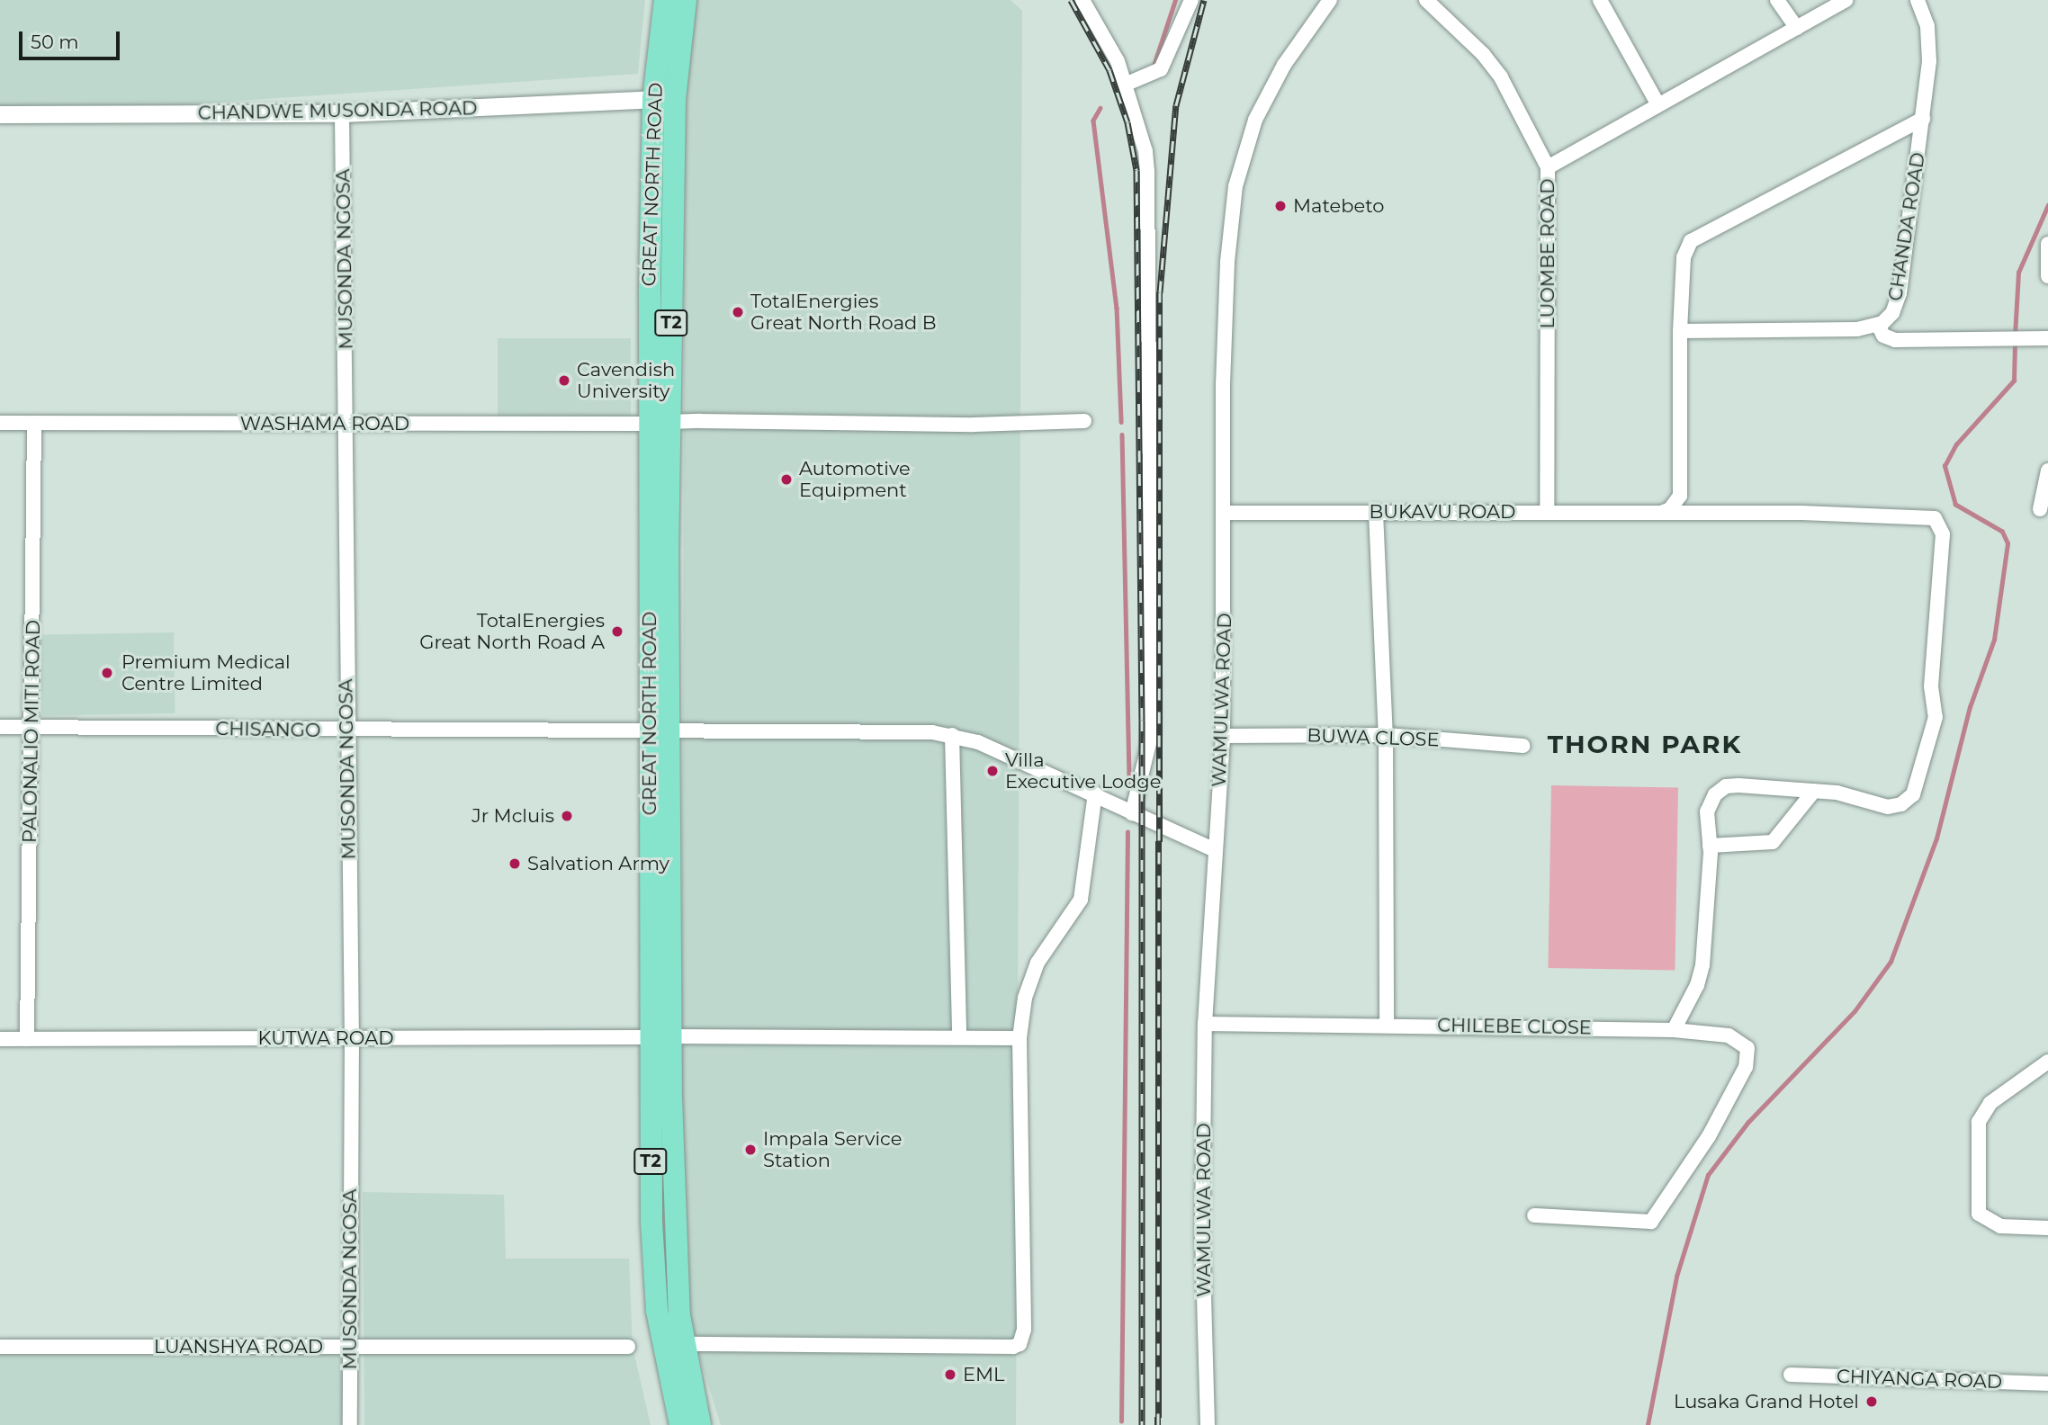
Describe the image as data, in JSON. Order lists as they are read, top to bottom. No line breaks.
{"streets":{"main road":["GREAT NORTH ROAD","T2"],"street":["CHANDWE MUSONDA ROAD","CHANDA ROAD","LUOMBE ROAD","MUSONDA NGOSA","WASHAMA ROAD","BUKAVU ROAD","WAMULWA ROAD","CHISANGO","PALONALIO MITI ROAD","BUWA CLOSE","CHILEBE CLOSE","KUTWA ROAD","LUANSHYA ROAD","CHIYANGA ROAD"]},"crossings":[["CHANDWE MUSONDA ROAD","GREAT NORTH ROAD"],["CHANDWE MUSONDA ROAD","MUSONDA NGOSA"],["GREAT NORTH ROAD","WASHAMA ROAD"],["GREAT NORTH ROAD","CHISANGO"],["GREAT NORTH ROAD","KUTWA ROAD"],["LUOMBE ROAD","BUKAVU ROAD"],["MUSONDA NGOSA","WASHAMA ROAD"],["MUSONDA NGOSA","CHISANGO"],["MUSONDA NGOSA","KUTWA ROAD"],["MUSONDA NGOSA","LUANSHYA ROAD"],["WASHAMA ROAD","PALONALIO MITI ROAD"],["BUKAVU ROAD","WAMULWA ROAD"],["WAMULWA ROAD","CHISANGO"],["WAMULWA ROAD","BUWA CLOSE"],["WAMULWA ROAD","CHILEBE CLOSE"],["CHISANGO","PALONALIO MITI ROAD"],["PALONALIO MITI ROAD","KUTWA ROAD"]],"districts":["THORN PARK"],"places":["Matebeto","TotalEnergies Great North Road B","Cavendish University","Automotive Equipment","TotalEnergies Great North Road A","Premium Medical Centre Limited","Villa Executive Lodge","Jr Mcluis","Salvation Army","Impala Service Station","EML","Lusaka Grand Hotel"],"scale_bar":"50 m"}
